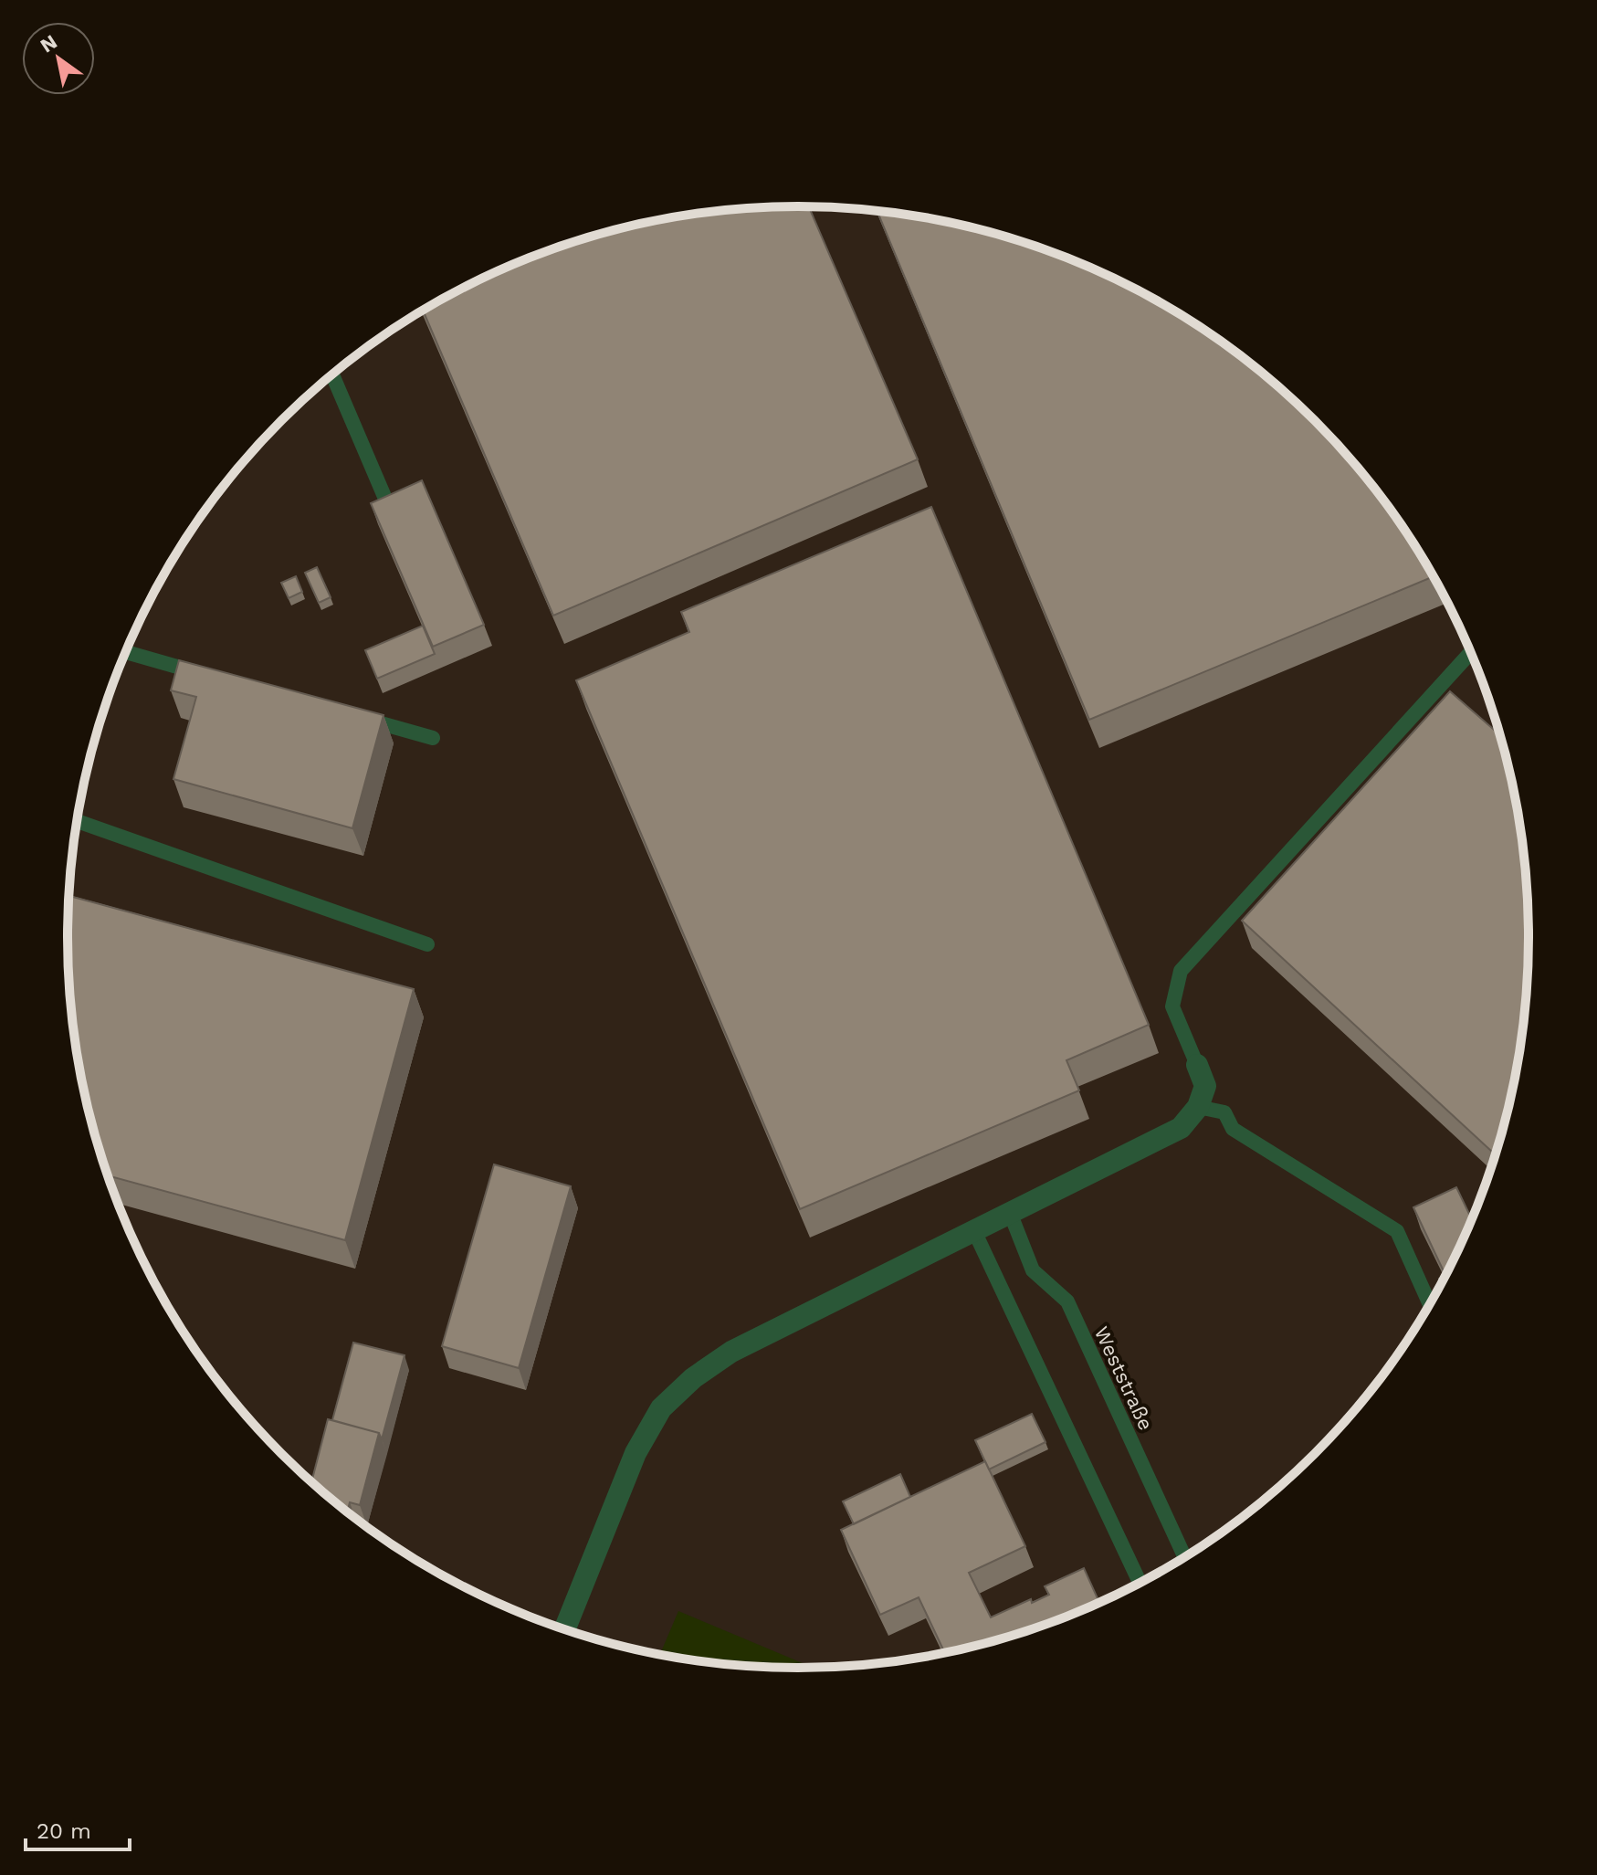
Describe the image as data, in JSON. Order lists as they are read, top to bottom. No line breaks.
{"streets":{"lane":["Weststraße"]},"scale_bar":"20 m","north":"top left"}
